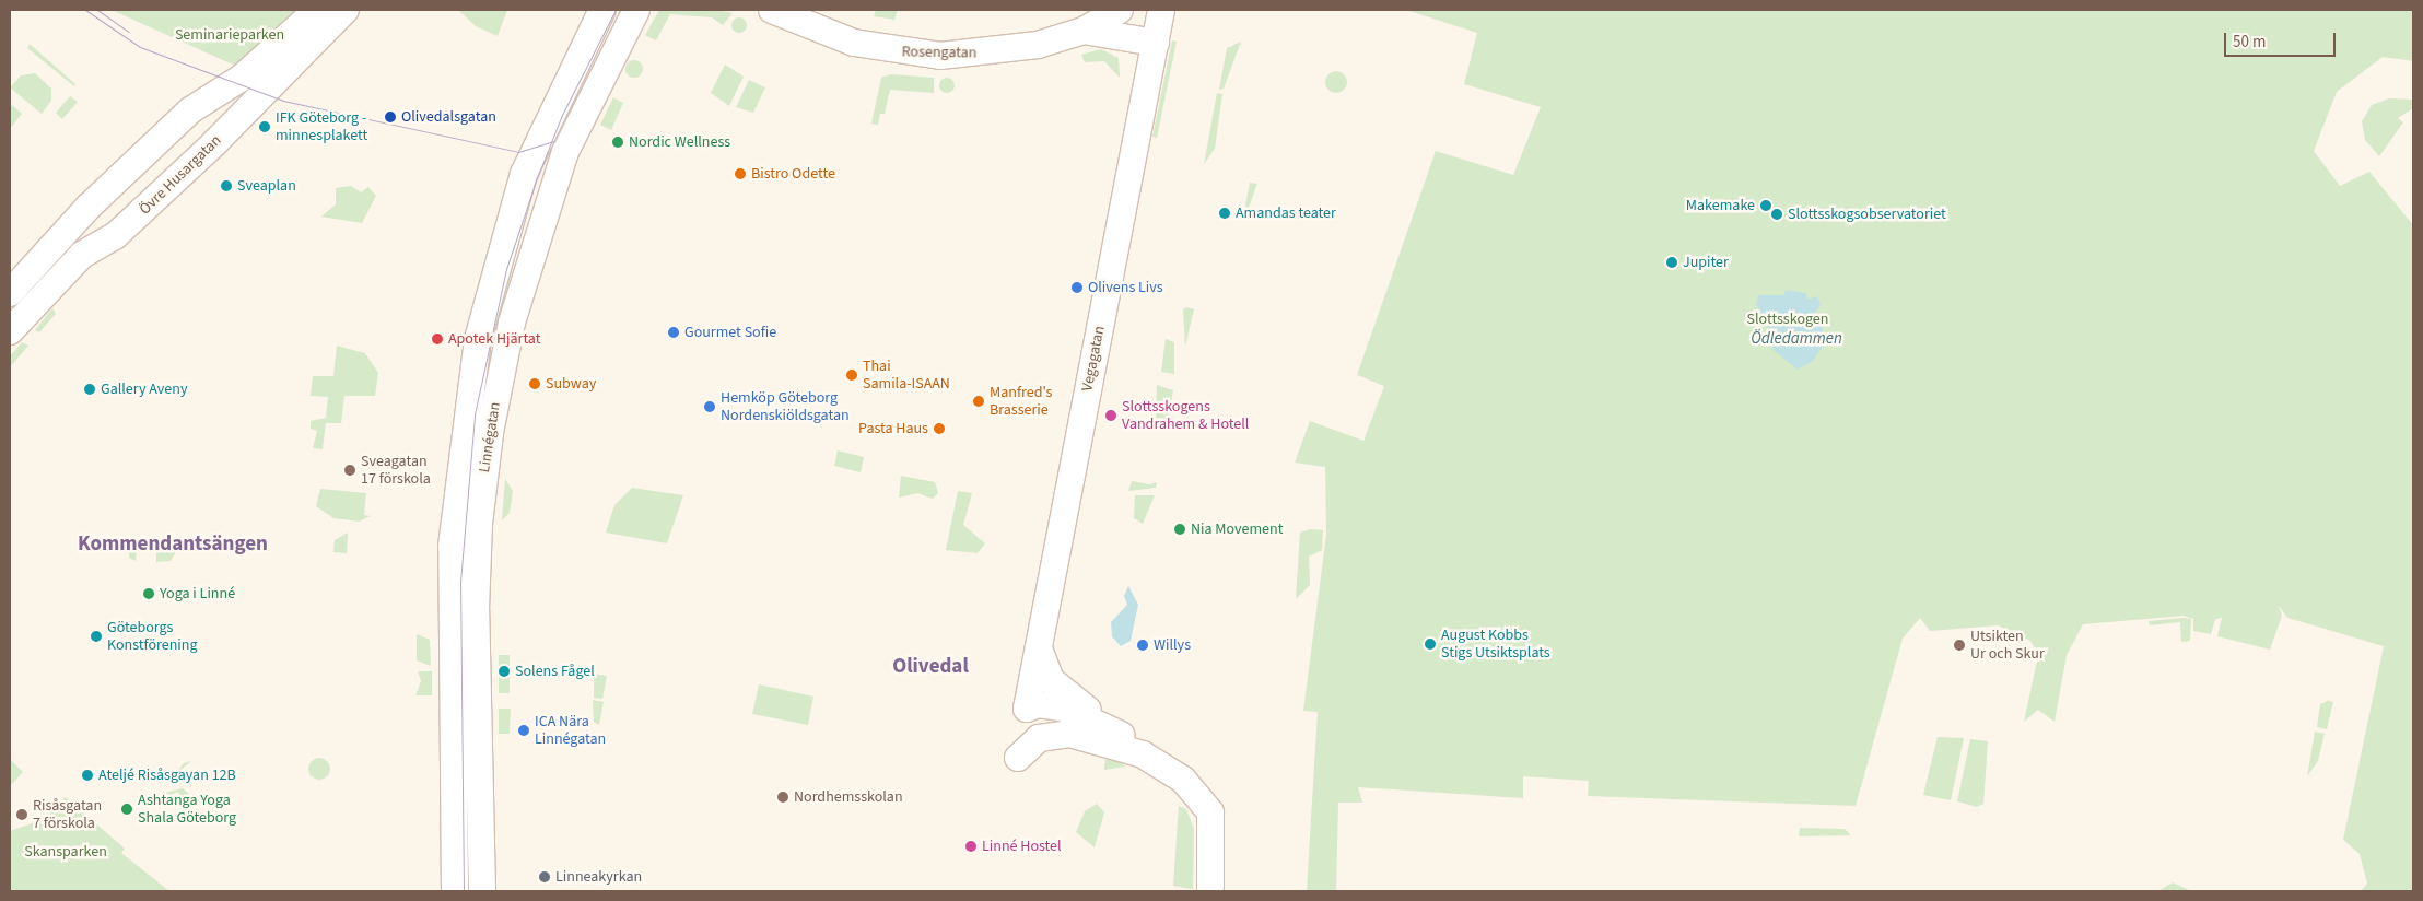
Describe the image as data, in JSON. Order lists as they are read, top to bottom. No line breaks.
{"streets":{"street":["Rosengatan","Övre Husargatan","Vegagatan","Linnégatan"]},"crossings":[["Rosengatan","Vegagatan"]],"districts":["Kommendantsängen","Olivedal"],"water":["Ödledammen"],"parks":["Seminarieparken","Slottsskogen","Skansparken"],"places":["Olivedalsgatan","IFK Göteborg - minnesplakett","Nordic Wellness","Bistro Odette","Sveaplan","Makemake","Amandas teater","Slottsskogsobservatoriet","Jupiter","Olivens Livs","Gourmet Sofie","Apotek Hjärtat","Thai Samila-ISAAN","Subway","Gallery Aveny","Manfred's Brasserie","Hemköp Göteborg Nordenskiöldsgatan","Slottsskogens Vandrahem & Hotell","Pasta Haus","Sveagatan 17 förskola","Nia Movement","Yoga i Linné","Göteborgs Konstförening","August Kobbs Stigs Utsiktsplats","Willys","Utsikten Ur och Skur","Solens Fågel","ICA Nära Linnégatan","Ateljé Risåsgayan 12B","Nordhemsskolan","Ashtanga Yoga Shala Göteborg","Risåsgatan 7 förskola","Linné Hostel","Linneakyrkan"],"scale_bar":"50 m"}
